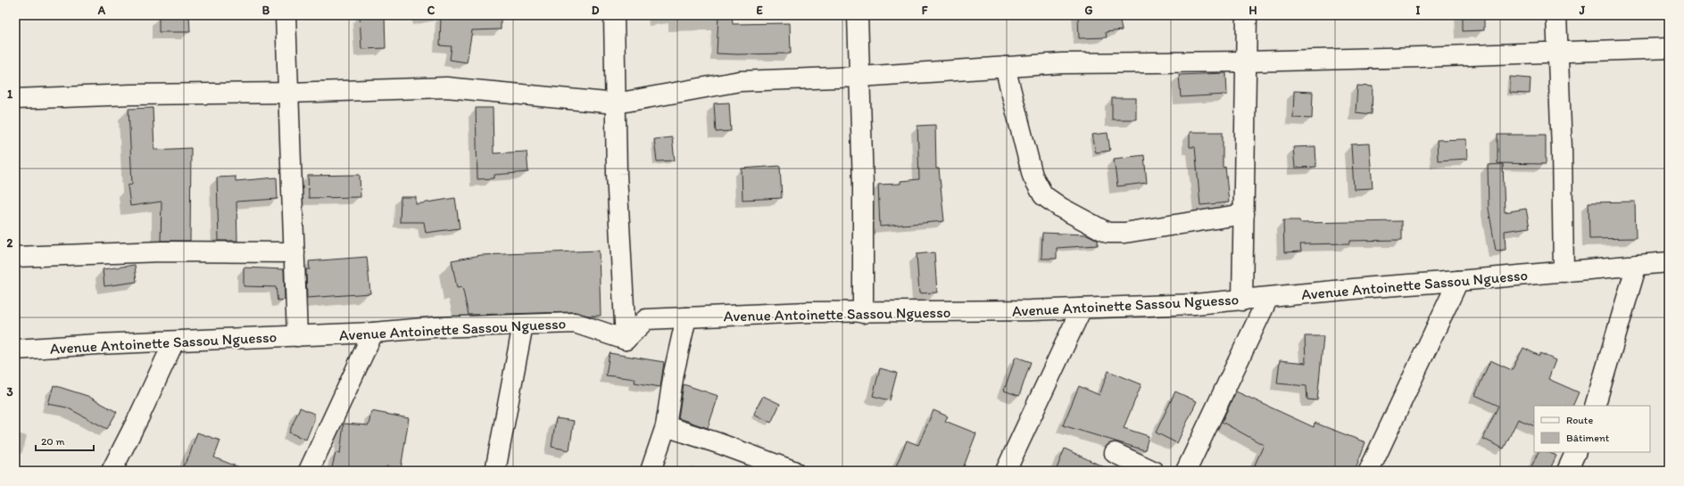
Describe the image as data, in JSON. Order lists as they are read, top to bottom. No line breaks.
{"streets":{"street":["Avenue Antoinette Sassou Nguesso"]},"legend":["Route","Bâtiment"],"scale_bar":"20 m","grid":{"columns":["A","B","C","D","E","F","G","H","I","J"],"rows":["1","2","3"]}}
